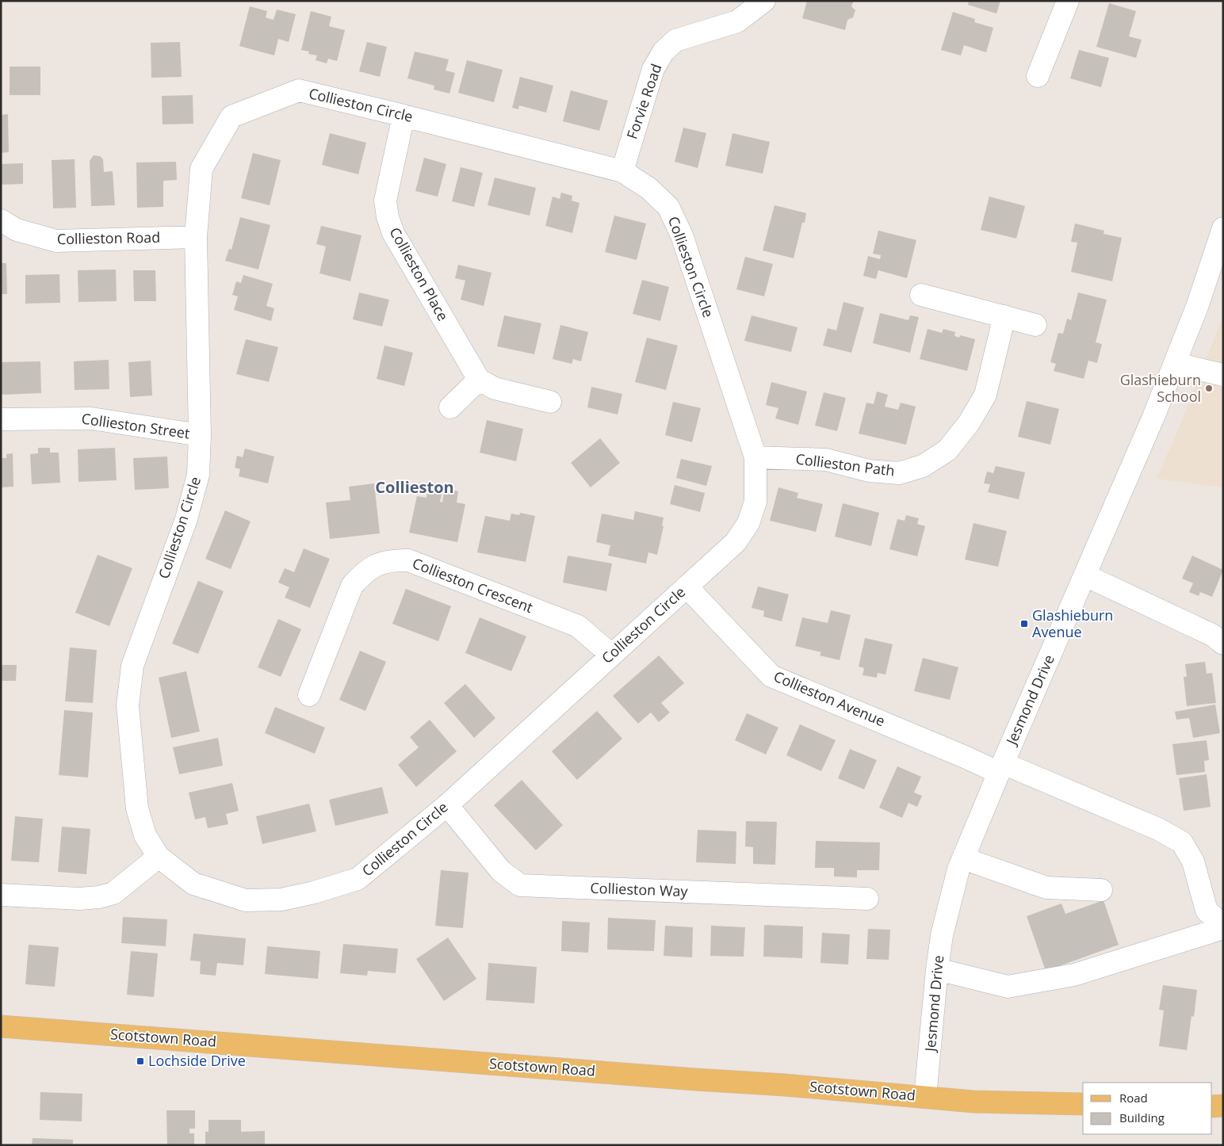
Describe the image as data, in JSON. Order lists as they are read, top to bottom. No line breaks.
{"streets":{"main road":["Scotstown Road"],"street":["Forvie Road","Collieston Circle","Collieston Road","Collieston Place","Collieston Street","Collieston Path","Collieston Crescent","Collieston Avenue","Jesmond Drive","Collieston Way"]},"crossings":[["Forvie Road","Collieston Circle"],["Collieston Circle","Collieston Road"],["Collieston Circle","Collieston Place"],["Collieston Circle","Collieston Street"],["Collieston Circle","Collieston Path"],["Collieston Circle","Collieston Crescent"],["Collieston Circle","Collieston Avenue"],["Collieston Circle","Collieston Way"],["Collieston Avenue","Jesmond Drive"],["Jesmond Drive","Scotstown Road"]],"districts":["Collieston"],"places":{"other":["Glashieburn School"],"transit":["Glashieburn Avenue","Lochside Drive"]},"legend":["Road","Building"]}
